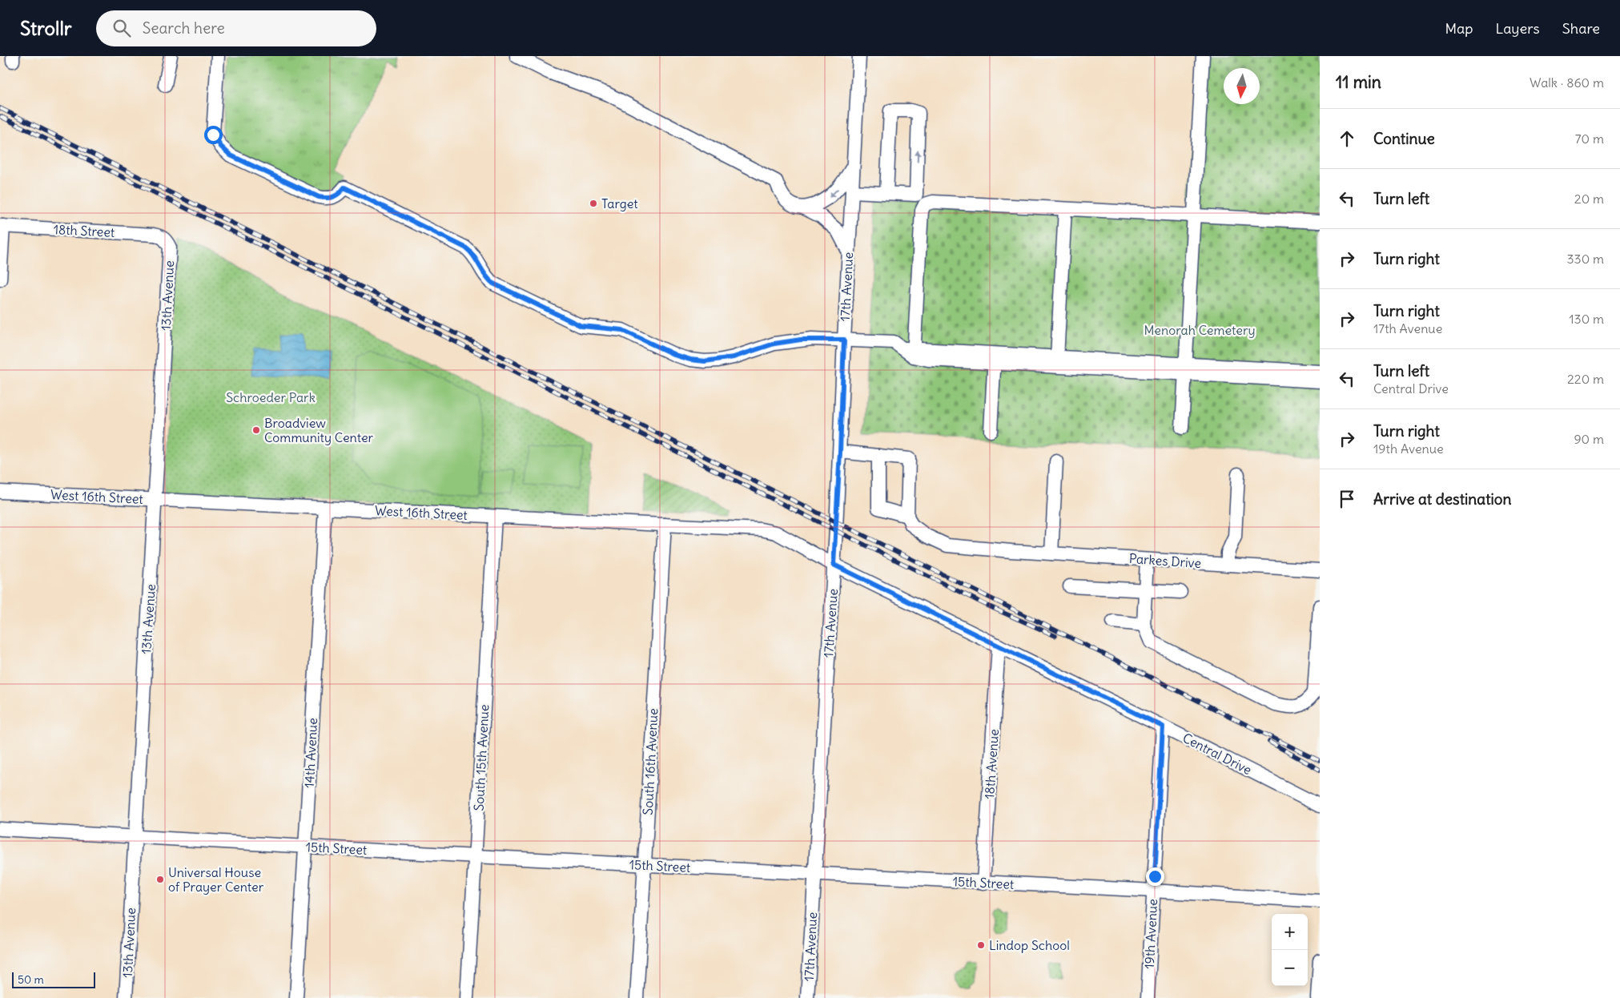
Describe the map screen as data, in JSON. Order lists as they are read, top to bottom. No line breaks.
{"streets":{"street":["18th Street","17th Avenue","13th Avenue","West 16th Street","Parkes Drive","14th Avenue","Central Drive","South 15th Avenue","South 16th Avenue","18th Avenue","15th Street","19th Avenue"]},"crossings":[["18th Street","13th Avenue"],["17th Avenue","West 16th Street"],["17th Avenue","Central Drive"],["17th Avenue","15th Street"],["13th Avenue","West 16th Street"],["13th Avenue","15th Street"],["West 16th Street","14th Avenue"],["West 16th Street","Central Drive"],["West 16th Street","South 15th Avenue"],["West 16th Street","South 16th Avenue"],["14th Avenue","15th Street"],["Central Drive","18th Avenue"],["Central Drive","19th Avenue"],["South 15th Avenue","15th Street"],["South 16th Avenue","15th Street"],["18th Avenue","15th Street"],["15th Street","19th Avenue"]],"parks":["Menorah Cemetery","Schroeder Park"],"places":["Target","Broadview Community Center","Universal House of Prayer Center","Lindop School"],"scale_bar":"50 m","north":"bottom","page":{"header":"Strollr","search":"Search here","nav":["Map","Layers","Share"],"heading":["11 min","Walk · 860 m"],"list":[["Continue","70 m"],["Turn left","20 m"],["Turn right","330 m"],["Turn right","17th Avenue","130 m"],["Turn left","Central Drive","220 m"],["Turn right","19th Avenue","90 m"],"Arrive at destination"],"map_buttons":["+","−"],"scale":"50 m"}}
